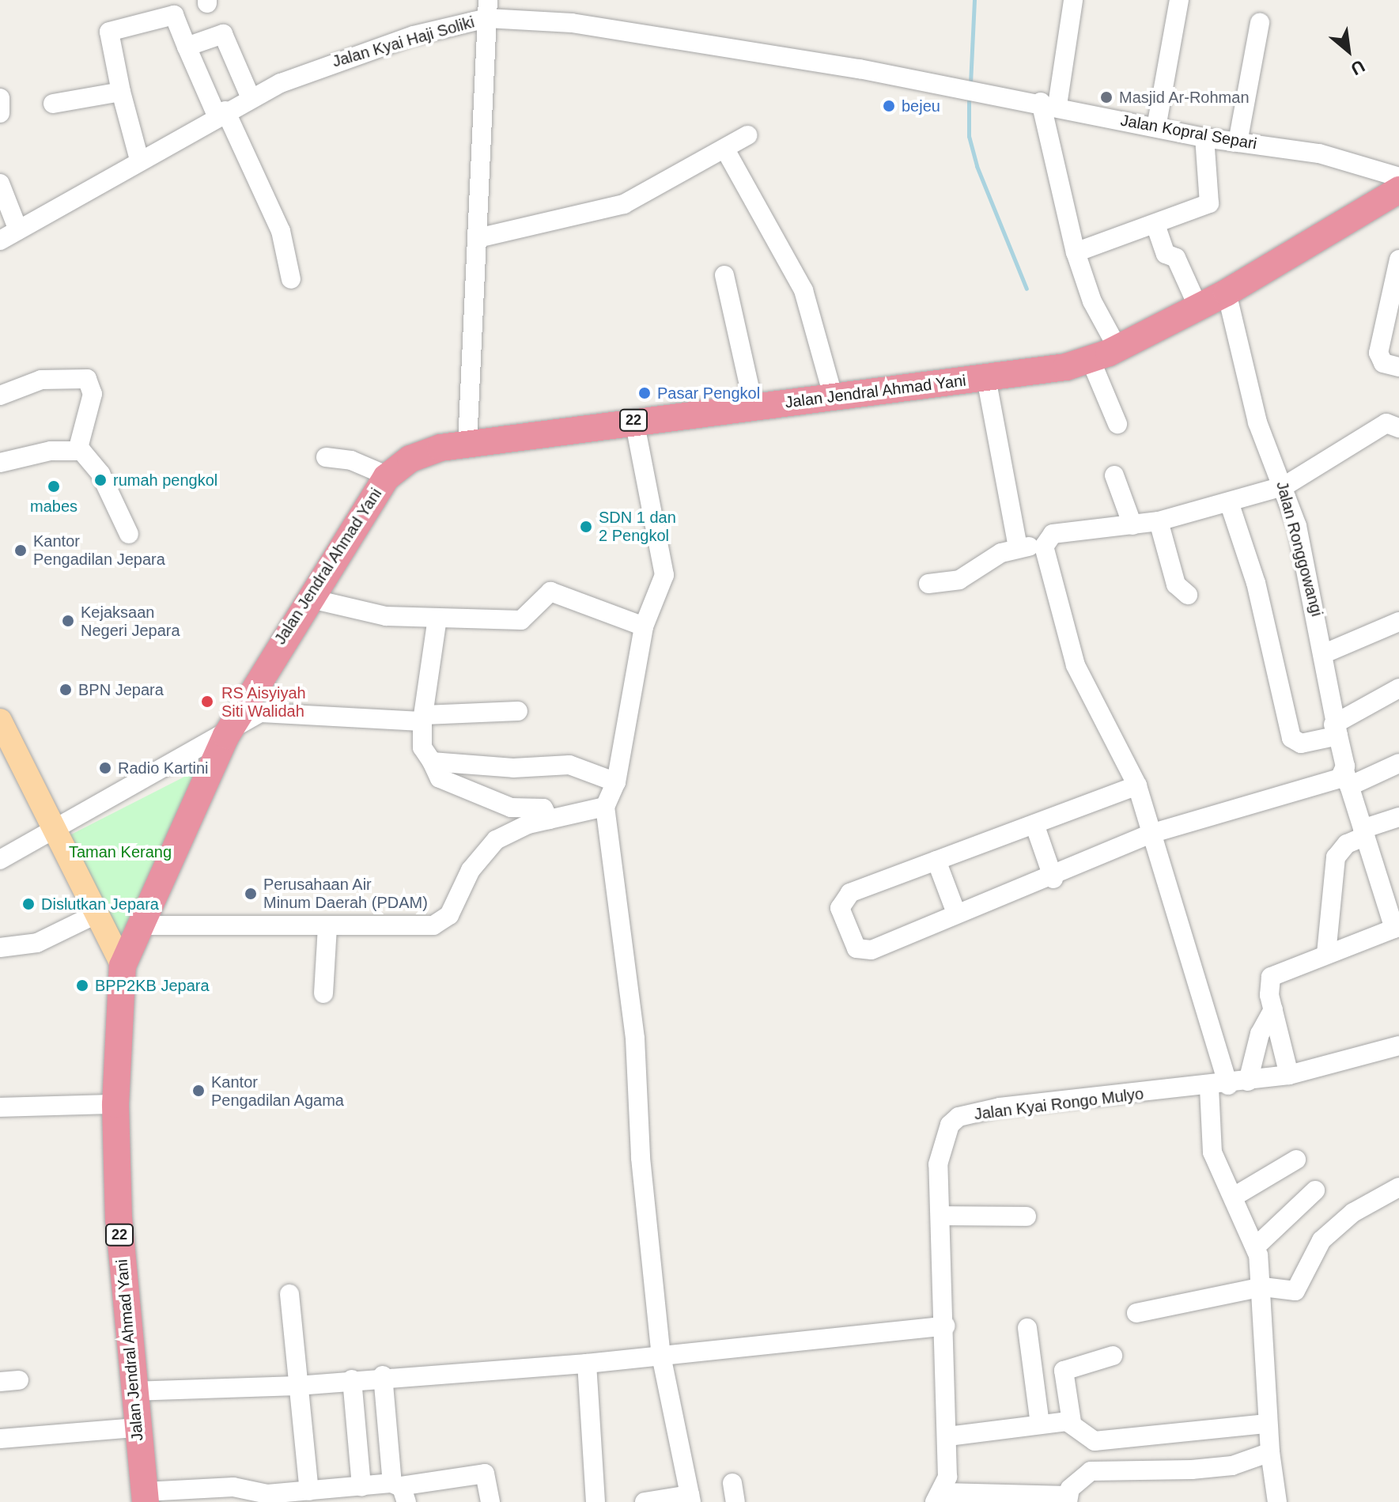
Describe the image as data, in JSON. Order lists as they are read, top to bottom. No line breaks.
{"streets":{"highway":["Jalan Jendral Ahmad Yani","22"],"street":["Jalan Kyai Haji Soliki","Jalan Kopral Separi","Jalan Ronggowangi","Jalan Kyai Rongo Mulyo"]},"crossings":[["Jalan Kyai Haji Soliki","Jalan Kopral Separi"],["Jalan Jendral Ahmad Yani","Jalan Ronggowangi"]],"parks":["Taman Kerang"],"places":["Masjid Ar-Rohman","bejeu","Pasar Pengkol","rumah pengkol","mabes","SDN 1 dan 2 Pengkol","Kantor Pengadilan Jepara","Kejaksaan Negeri Jepara","BPN Jepara","RS Aisyiyah Siti Walidah","Radio Kartini","Perusahaan Air Minum Daerah (PDAM)","Dislutkan Jepara","BPP2KB Jepara","Kantor Pengadilan Agama"],"north":"bottom right"}
